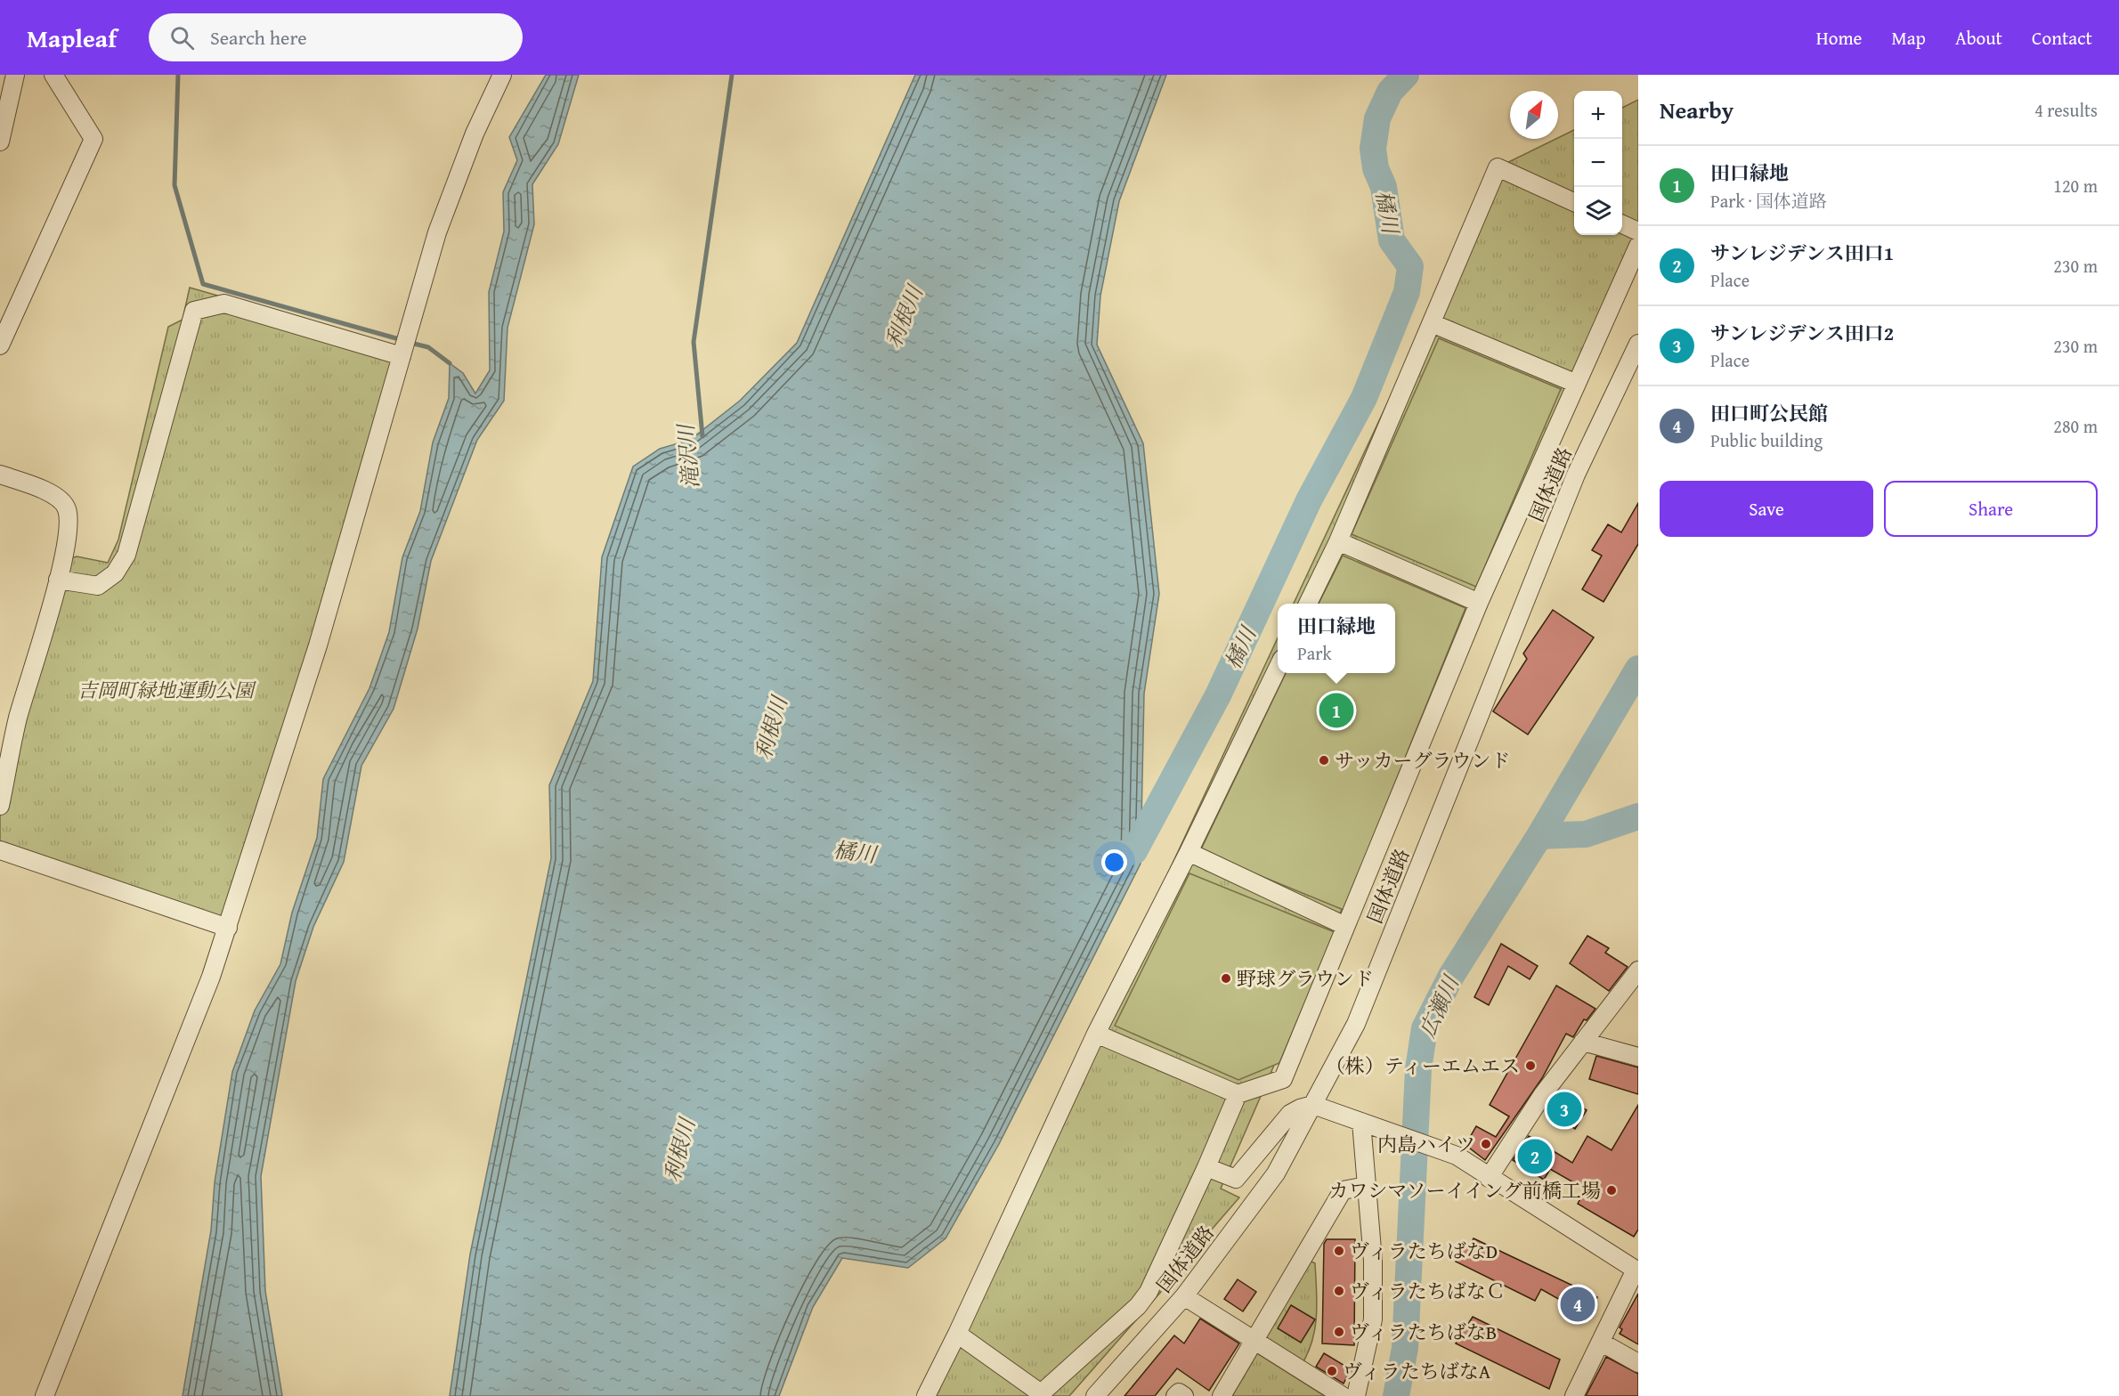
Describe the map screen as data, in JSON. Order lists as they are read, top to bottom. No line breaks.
{"streets":{"street":["国体道路"]},"water":["橘川","利根川","滝沢川","広瀬川"],"parks":["吉岡町緑地運動公園"],"places":["サッカーグラウンド","野球グラウンド","（株）ティーエムエス","内島ハイツ","カワシマソーイイング前橋工場","ヴィラたちばなD","ヴィラたちばなＣ","ヴィラたちばなB","ヴィラたちばなA"],"north":"top right","page":{"header":"Mapleaf","search":"Search here","nav":["Home","Map","About","Contact"],"heading":["Nearby","4 results"],"map_buttons":["+","−"],"list":[{"mark":"1","name":"田口緑地","note":"Park · 国体道路","value":"120 m"},{"mark":"2","name":"サンレジデンス田口1","note":"Place","value":"230 m"},{"mark":"3","name":"サンレジデンス田口2","note":"Place","value":"230 m"},{"mark":"4","name":"田口町公民館","note":"Public building","value":"280 m"}],"buttons":["Save","Share"],"popup":["田口緑地","Park"],"pins":["1","3","2","4"]}}
